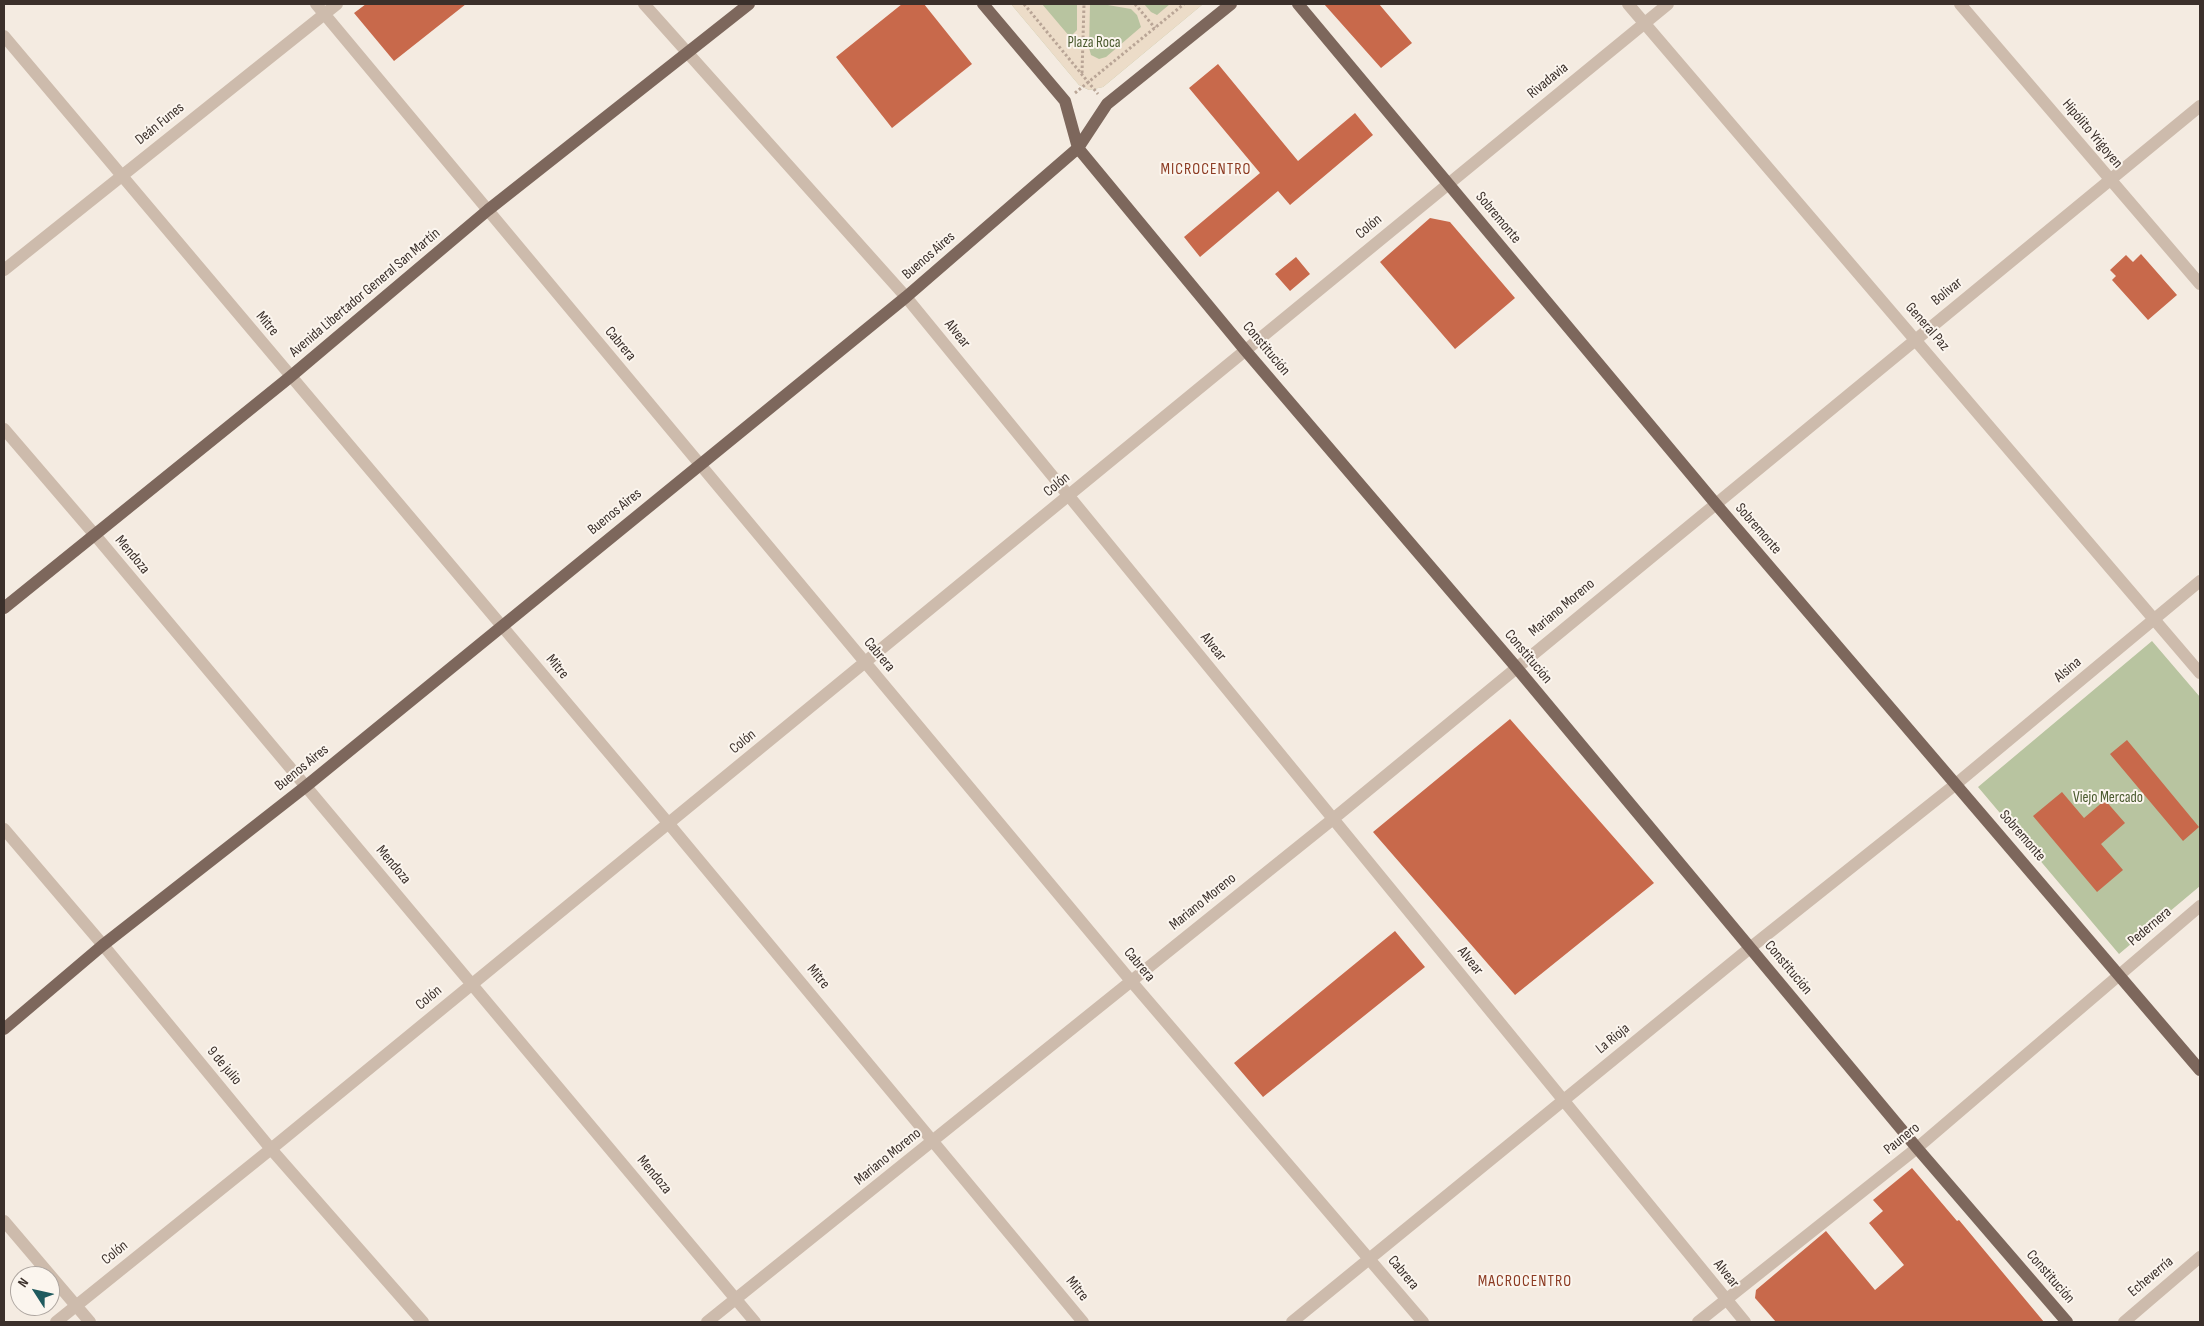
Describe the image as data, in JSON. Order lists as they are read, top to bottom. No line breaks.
{"streets":{"main road":["Sobremonte","Buenos Aires","Avenida Libertador General San Martín","Constitución"],"street":["Rivadavia","Deán Funes","Hipólito Yrigoyen","Colón","Bolivar","Mitre","General Paz","Alvear","Cabrera","Mendoza","Mariano Moreno","Alsina","Pedernera","La Rioja","9 de julio","Paunero","Echeverría"]},"crossings":[["Rivadavia","Sobremonte"],["Rivadavia","Colón"],["Rivadavia","General Paz"],["Deán Funes","Mitre"],["Deán Funes","Cabrera"],["Hipólito Yrigoyen","Bolivar"],["Sobremonte","Colón"],["Sobremonte","Bolivar"],["Sobremonte","Mariano Moreno"],["Sobremonte","Alsina"],["Sobremonte","Pedernera"],["Sobremonte","La Rioja"],["Sobremonte","Paunero"],["Colón","Mitre"],["Colón","Alvear"],["Colón","Cabrera"],["Colón","Constitución"],["Colón","Mendoza"],["Colón","9 de julio"],["Buenos Aires","Mitre"],["Buenos Aires","Alvear"],["Buenos Aires","Cabrera"],["Buenos Aires","Constitución"],["Buenos Aires","Mendoza"],["Buenos Aires","9 de julio"],["Bolivar","General Paz"],["Bolivar","Mariano Moreno"],["Avenida Libertador General San Martín","Mitre"],["Avenida Libertador General San Martín","Alvear"],["Avenida Libertador General San Martín","Cabrera"],["Avenida Libertador General San Martín","Mendoza"],["Mitre","Mariano Moreno"],["General Paz","Alsina"],["Alvear","Mariano Moreno"],["Alvear","La Rioja"],["Alvear","Paunero"],["Cabrera","Mariano Moreno"],["Cabrera","La Rioja"],["Constitución","Mariano Moreno"],["Constitución","La Rioja"],["Constitución","Paunero"],["Mendoza","Mariano Moreno"],["Alsina","La Rioja"],["Pedernera","Paunero"]],"districts":["MICROCENTRO","MACROCENTRO"],"parks":["Plaza Roca","Viejo Mercado"],"north":"top left"}
